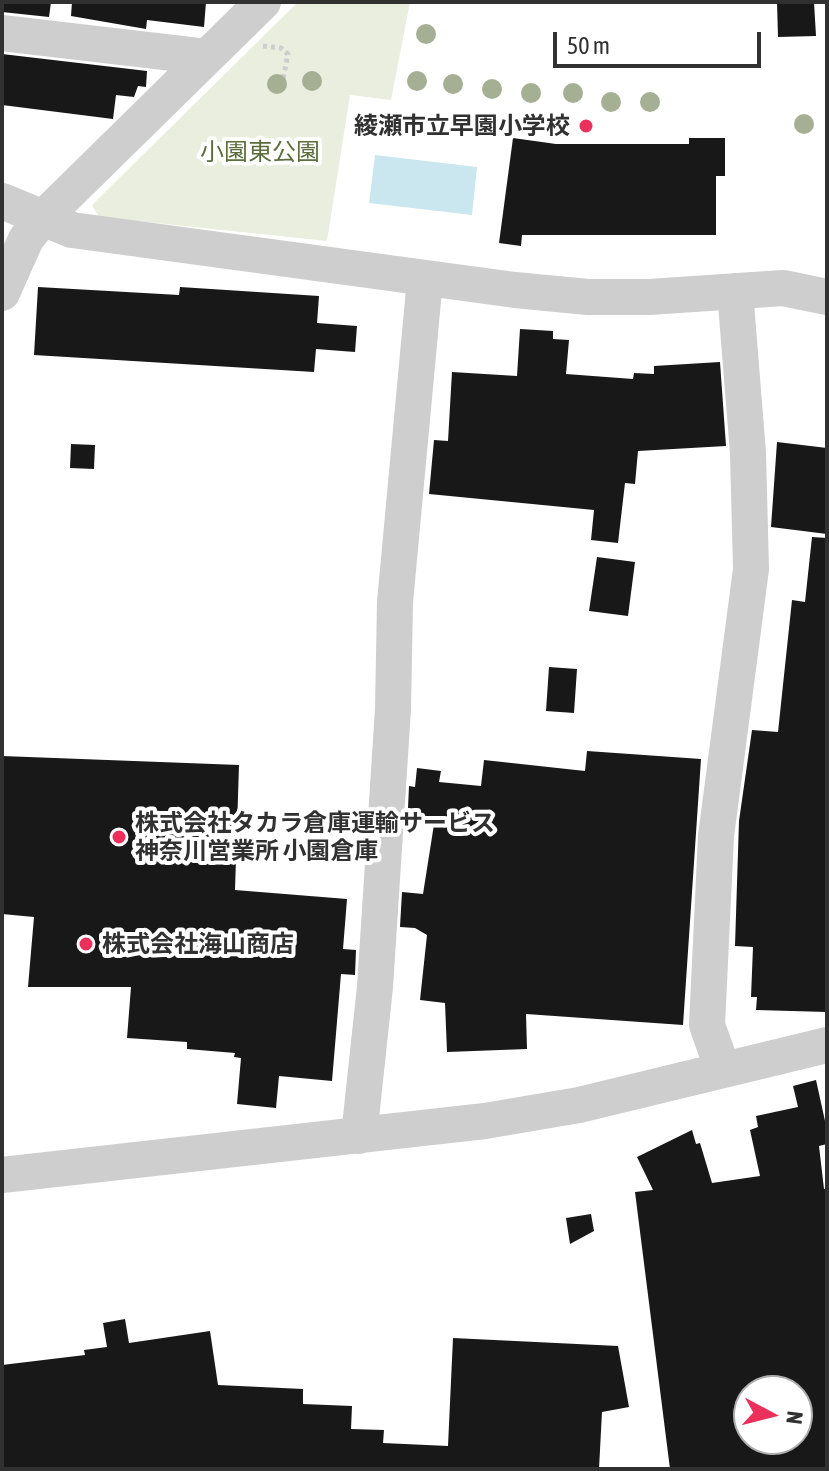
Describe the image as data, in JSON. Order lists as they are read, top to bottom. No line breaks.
{"parks":["小園東公園"],"places":["綾瀬市立早園小学校","株式会社タカラ倉庫運輸サービス 神奈川営業所 小園倉庫","株式会社海山商店"],"scale_bar":"50 m","north":"right"}
